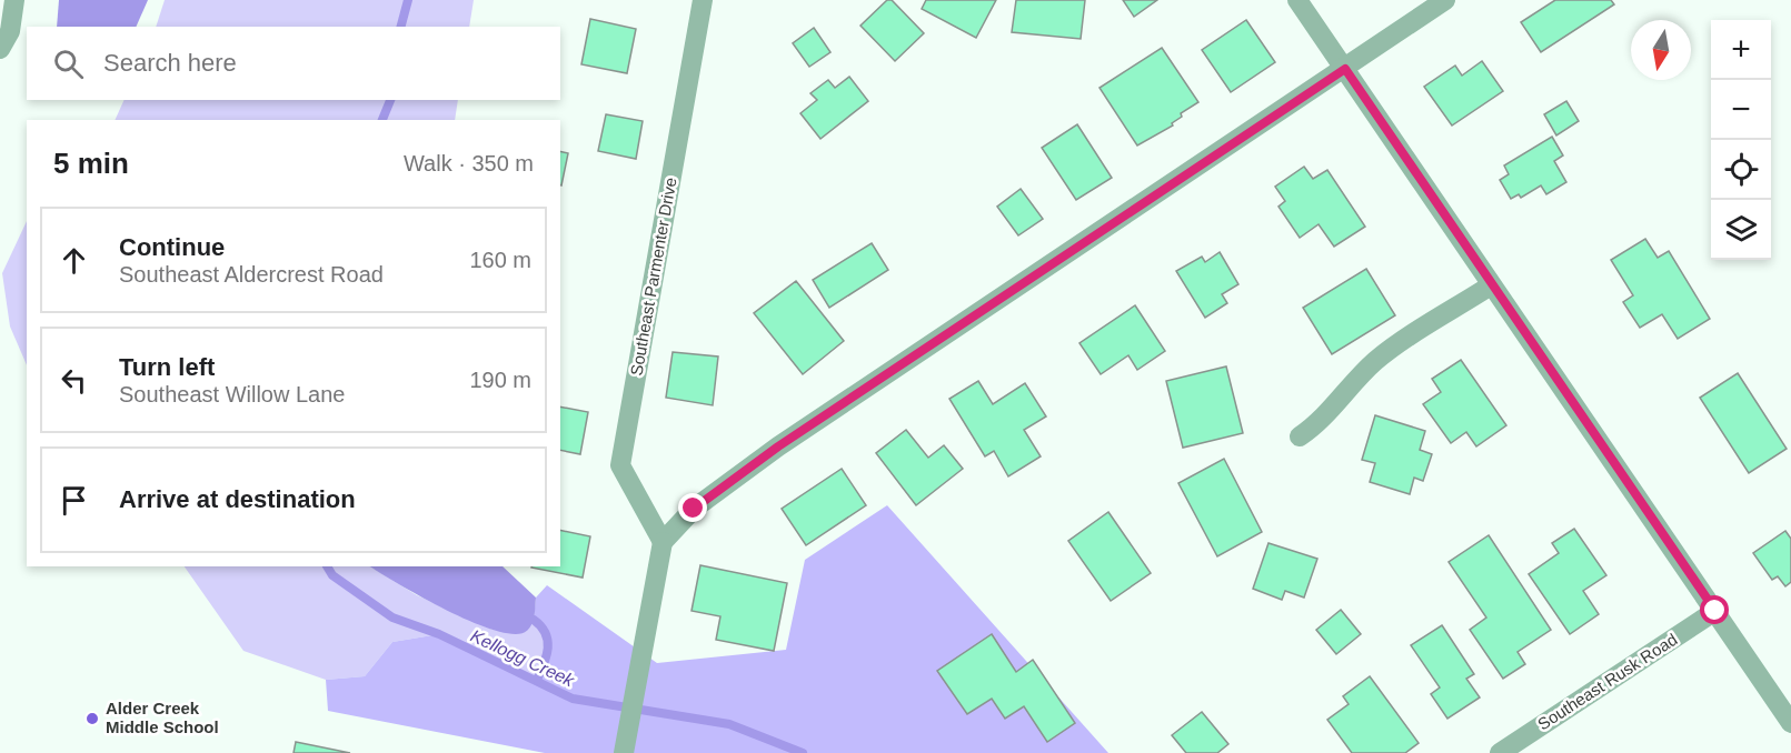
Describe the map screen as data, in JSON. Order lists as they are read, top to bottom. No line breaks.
{"streets":{"street":["Southeast Parmenter Drive","Southeast Rusk Road"]},"water":["Kellogg Creek"],"places":["Alder Creek Middle School"],"north":"bottom","page":{"map_buttons":["+","−"],"search":"Search here","heading":["5 min","Walk · 350 m"],"list":[["Continue","Southeast Aldercrest Road","160 m"],["Turn left","Southeast Willow Lane","190 m"],"Arrive at destination"]}}
